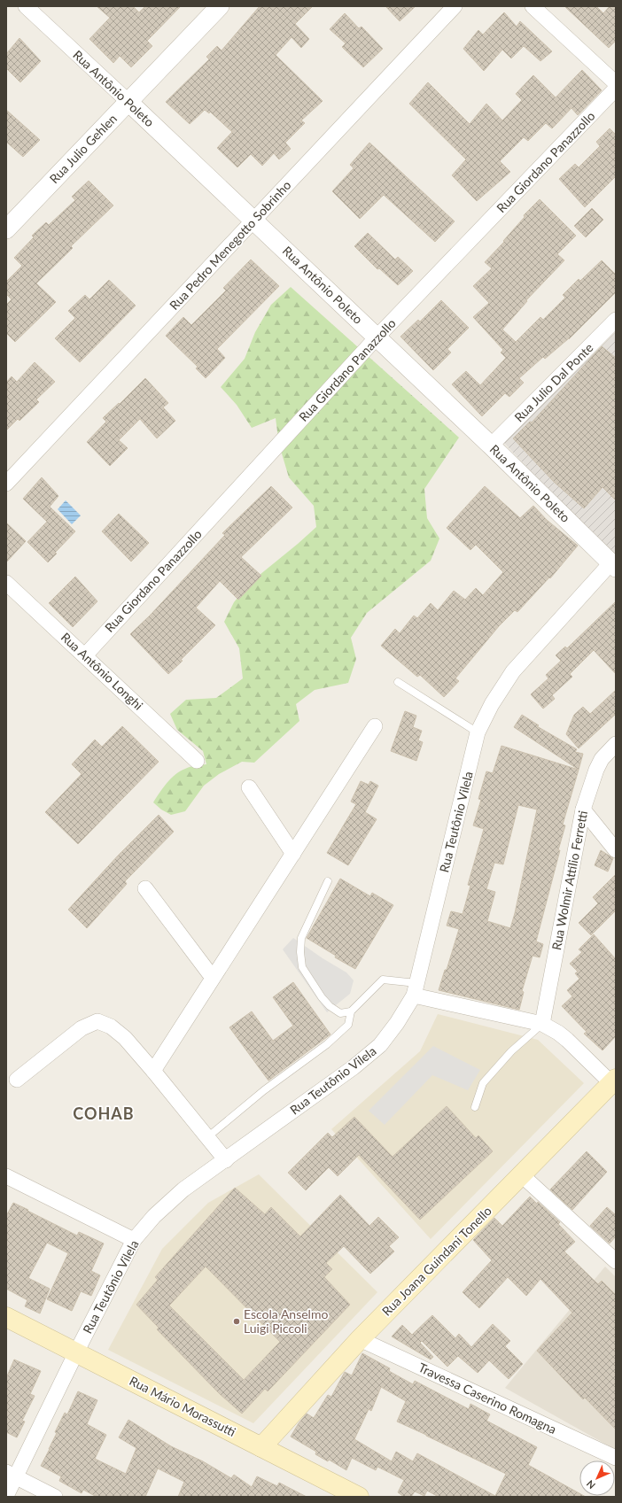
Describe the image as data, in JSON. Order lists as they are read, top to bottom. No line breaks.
{"streets":{"main road":["Rua Joana Guindani Tonello","Rua Mário Morassutti"],"street":["Rua Antônio Poleto","Rua Julio Gehlen","Rua Giordano Panazzollo","Rua Pedro Menegotto Sobrinho","Rua Julio Dal Ponte","Rua Antônio Longhi","Rua Teutônio Vilela","Rua Wolmir Attílio Ferretti","Travessa Caserino Romagna"]},"crossings":[["Rua Antônio Poleto","Rua Julio Gehlen"],["Rua Antônio Poleto","Rua Giordano Panazzollo"],["Rua Antônio Poleto","Rua Pedro Menegotto Sobrinho"],["Rua Antônio Poleto","Rua Julio Dal Ponte"],["Rua Antônio Poleto","Rua Teutônio Vilela"],["Rua Giordano Panazzollo","Rua Antônio Longhi"],["Rua Teutônio Vilela","Rua Mário Morassutti"],["Rua Joana Guindani Tonello","Travessa Caserino Romagna"],["Rua Joana Guindani Tonello","Rua Mário Morassutti"]],"districts":["COHAB"],"places":["Escola Anselmo Luigi Piccoli"],"north":"bottom left"}
